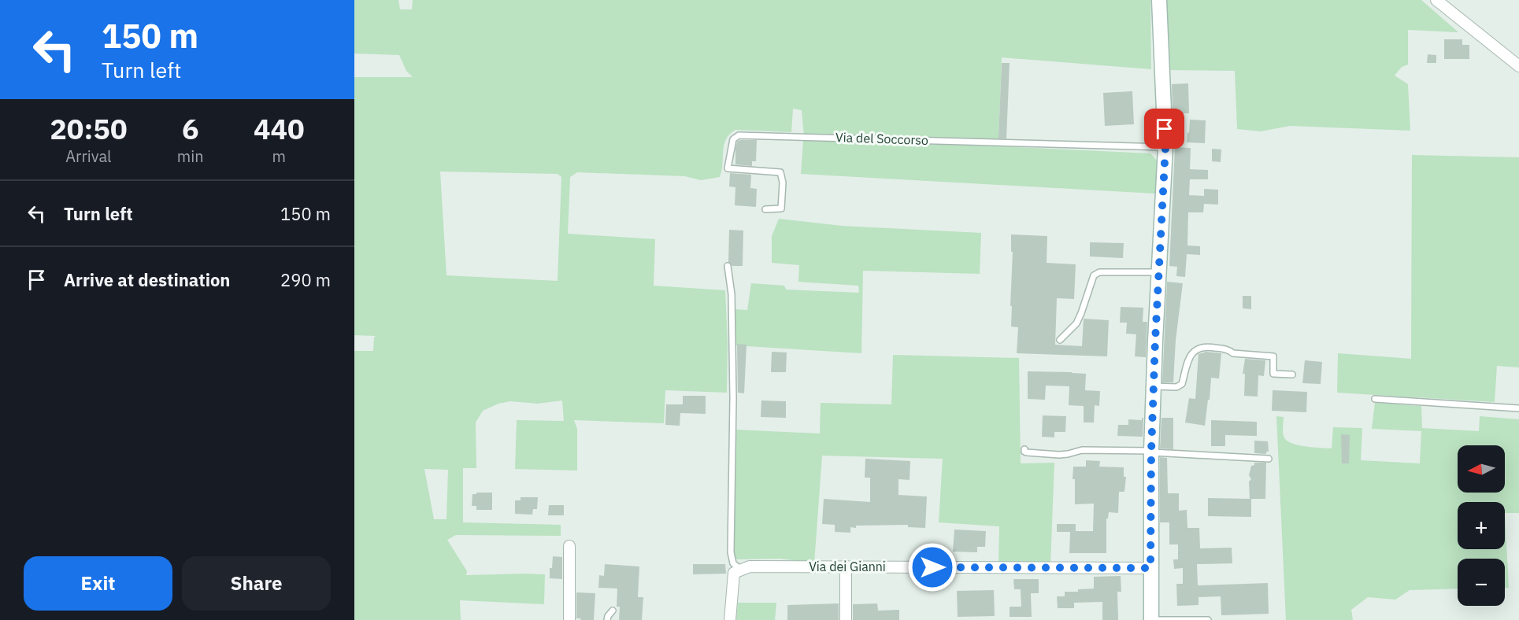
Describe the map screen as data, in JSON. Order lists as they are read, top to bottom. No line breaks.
{"streets":{"street":["Via dei Gianni"],"lane":["Via del Soccorso"]},"north":"left","page":{"turn":["150 m","Turn left"],"eta":["20:50","Arrival","6","min","440","m"],"list":[{"name":"Turn left","value":"150 m"},{"name":"Arrive at destination","value":"290 m"}],"map_buttons":["+","−"],"buttons":["Exit","Share"]}}
